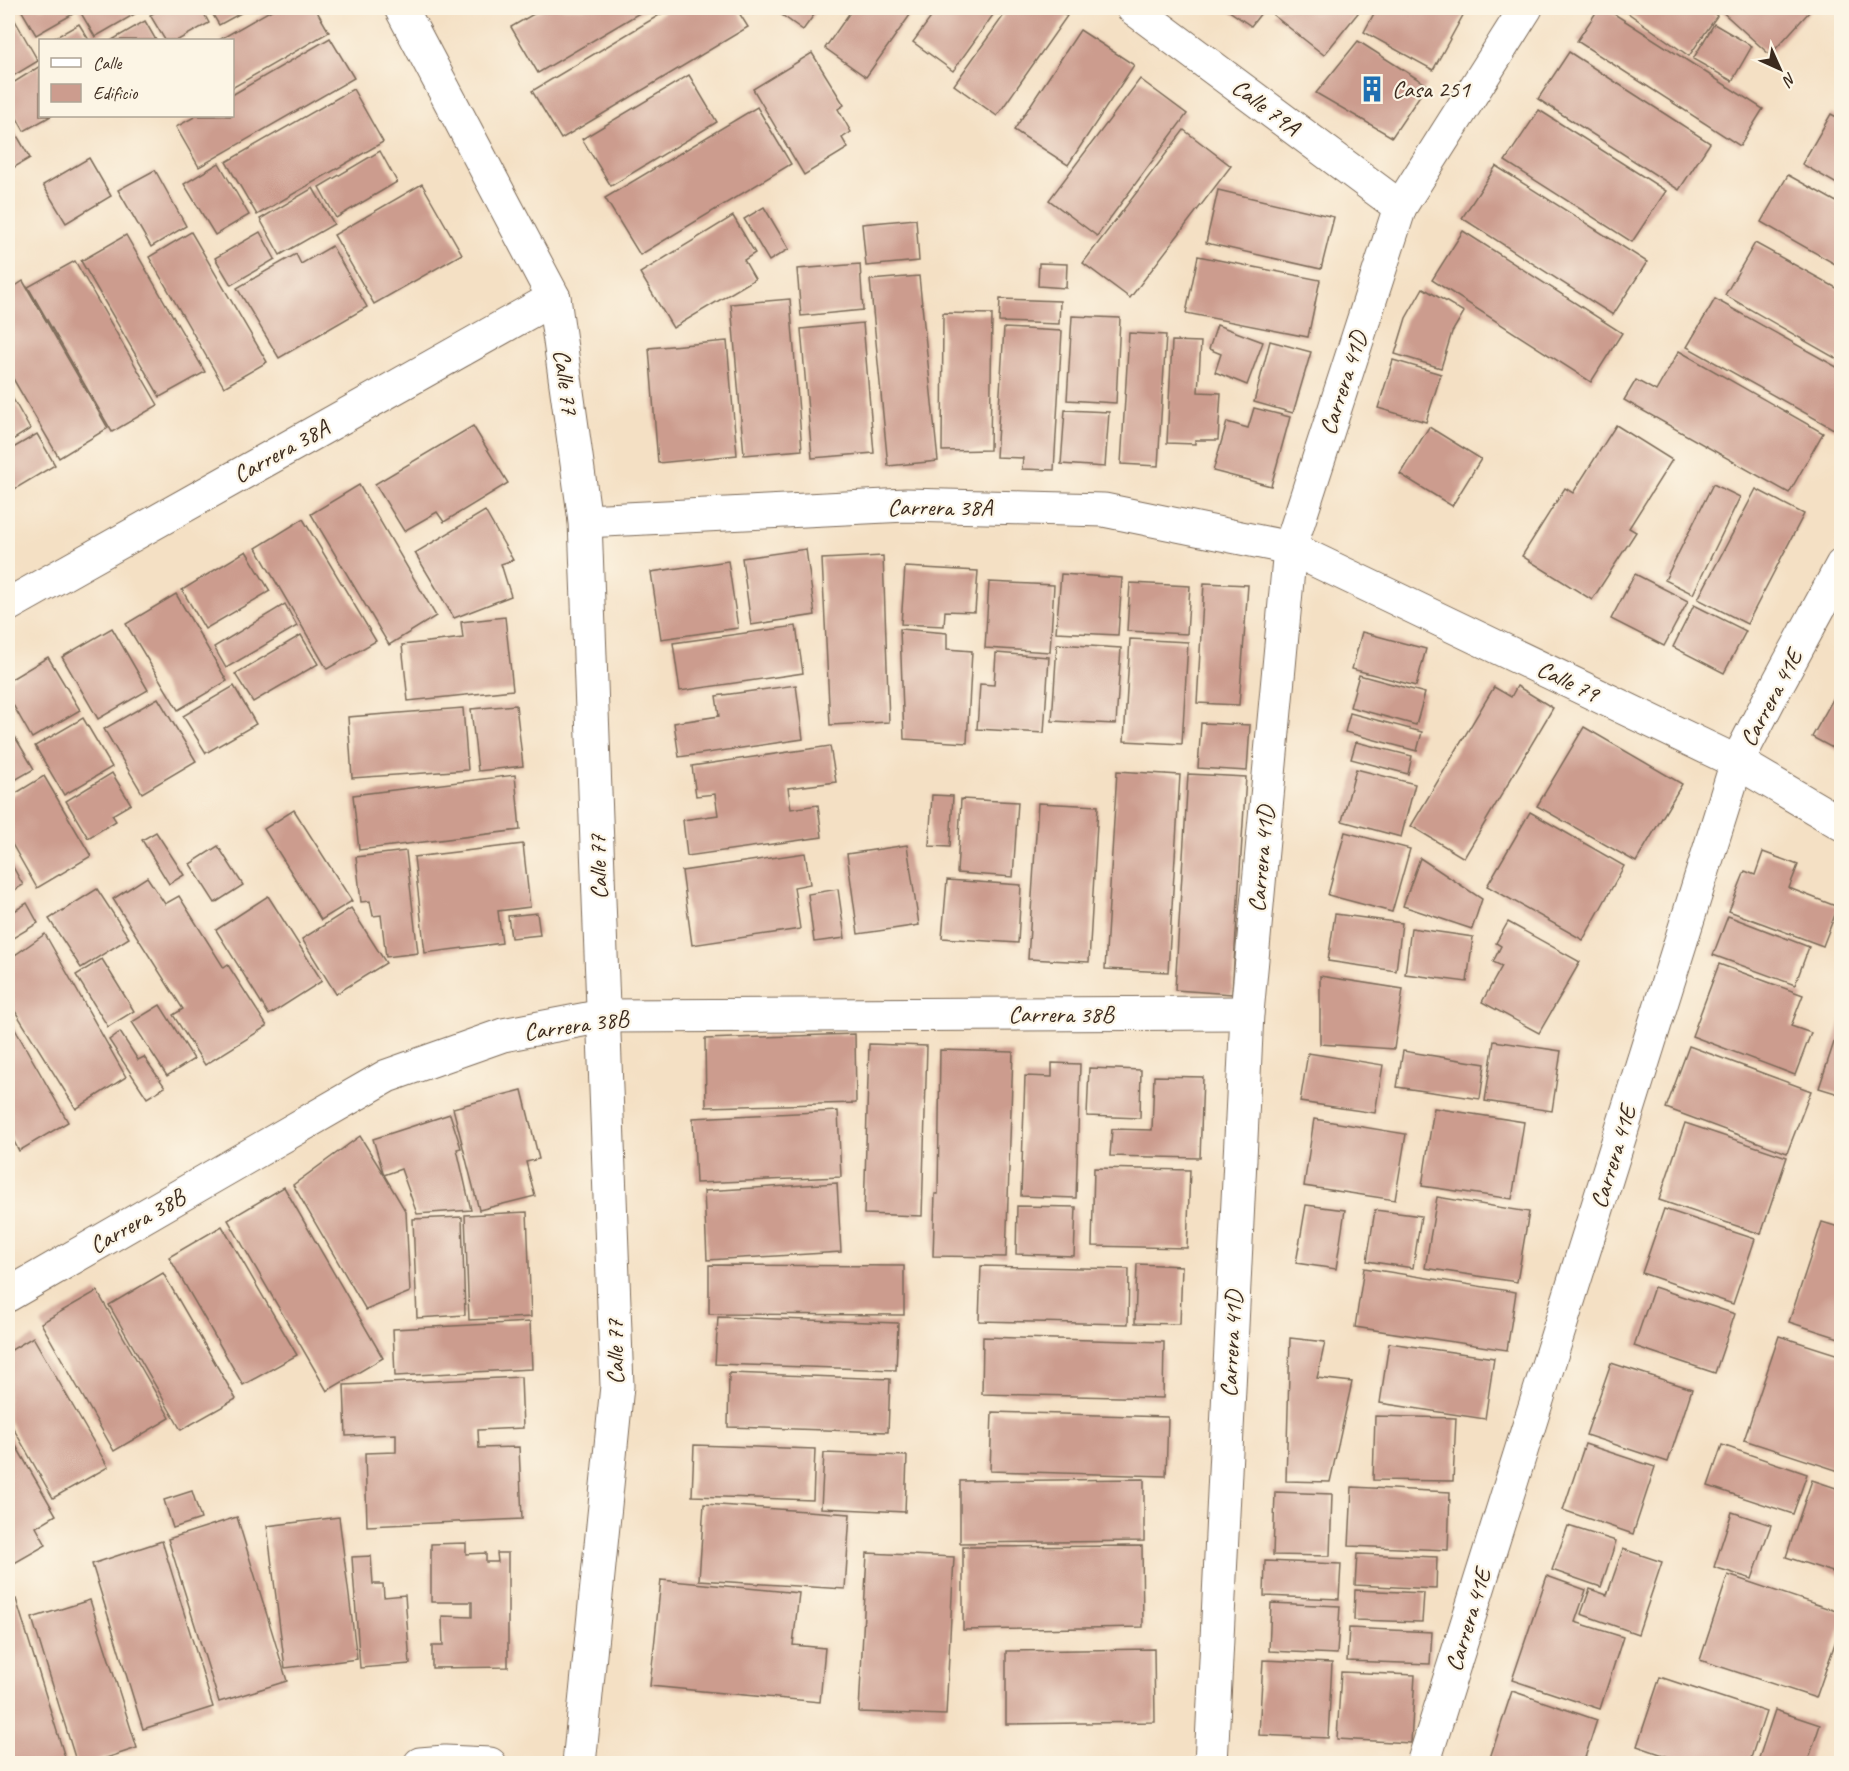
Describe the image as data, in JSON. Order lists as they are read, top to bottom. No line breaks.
{"streets":{"street":["Calle 79A","Calle 77","Carrera 41D","Carrera 38A","Calle 79","Carrera 41E","Carrera 38B"]},"crossings":[["Calle 79A","Carrera 41D"],["Calle 77","Carrera 38A"],["Calle 77","Carrera 38B"],["Carrera 41D","Carrera 38A"],["Carrera 41D","Calle 79"],["Carrera 41D","Carrera 38B"],["Carrera 38A","Calle 79"],["Calle 79","Carrera 41E"]],"places":{"building":["Casa 251"]},"legend":["Calle","Edificio"],"north":"bottom right"}
